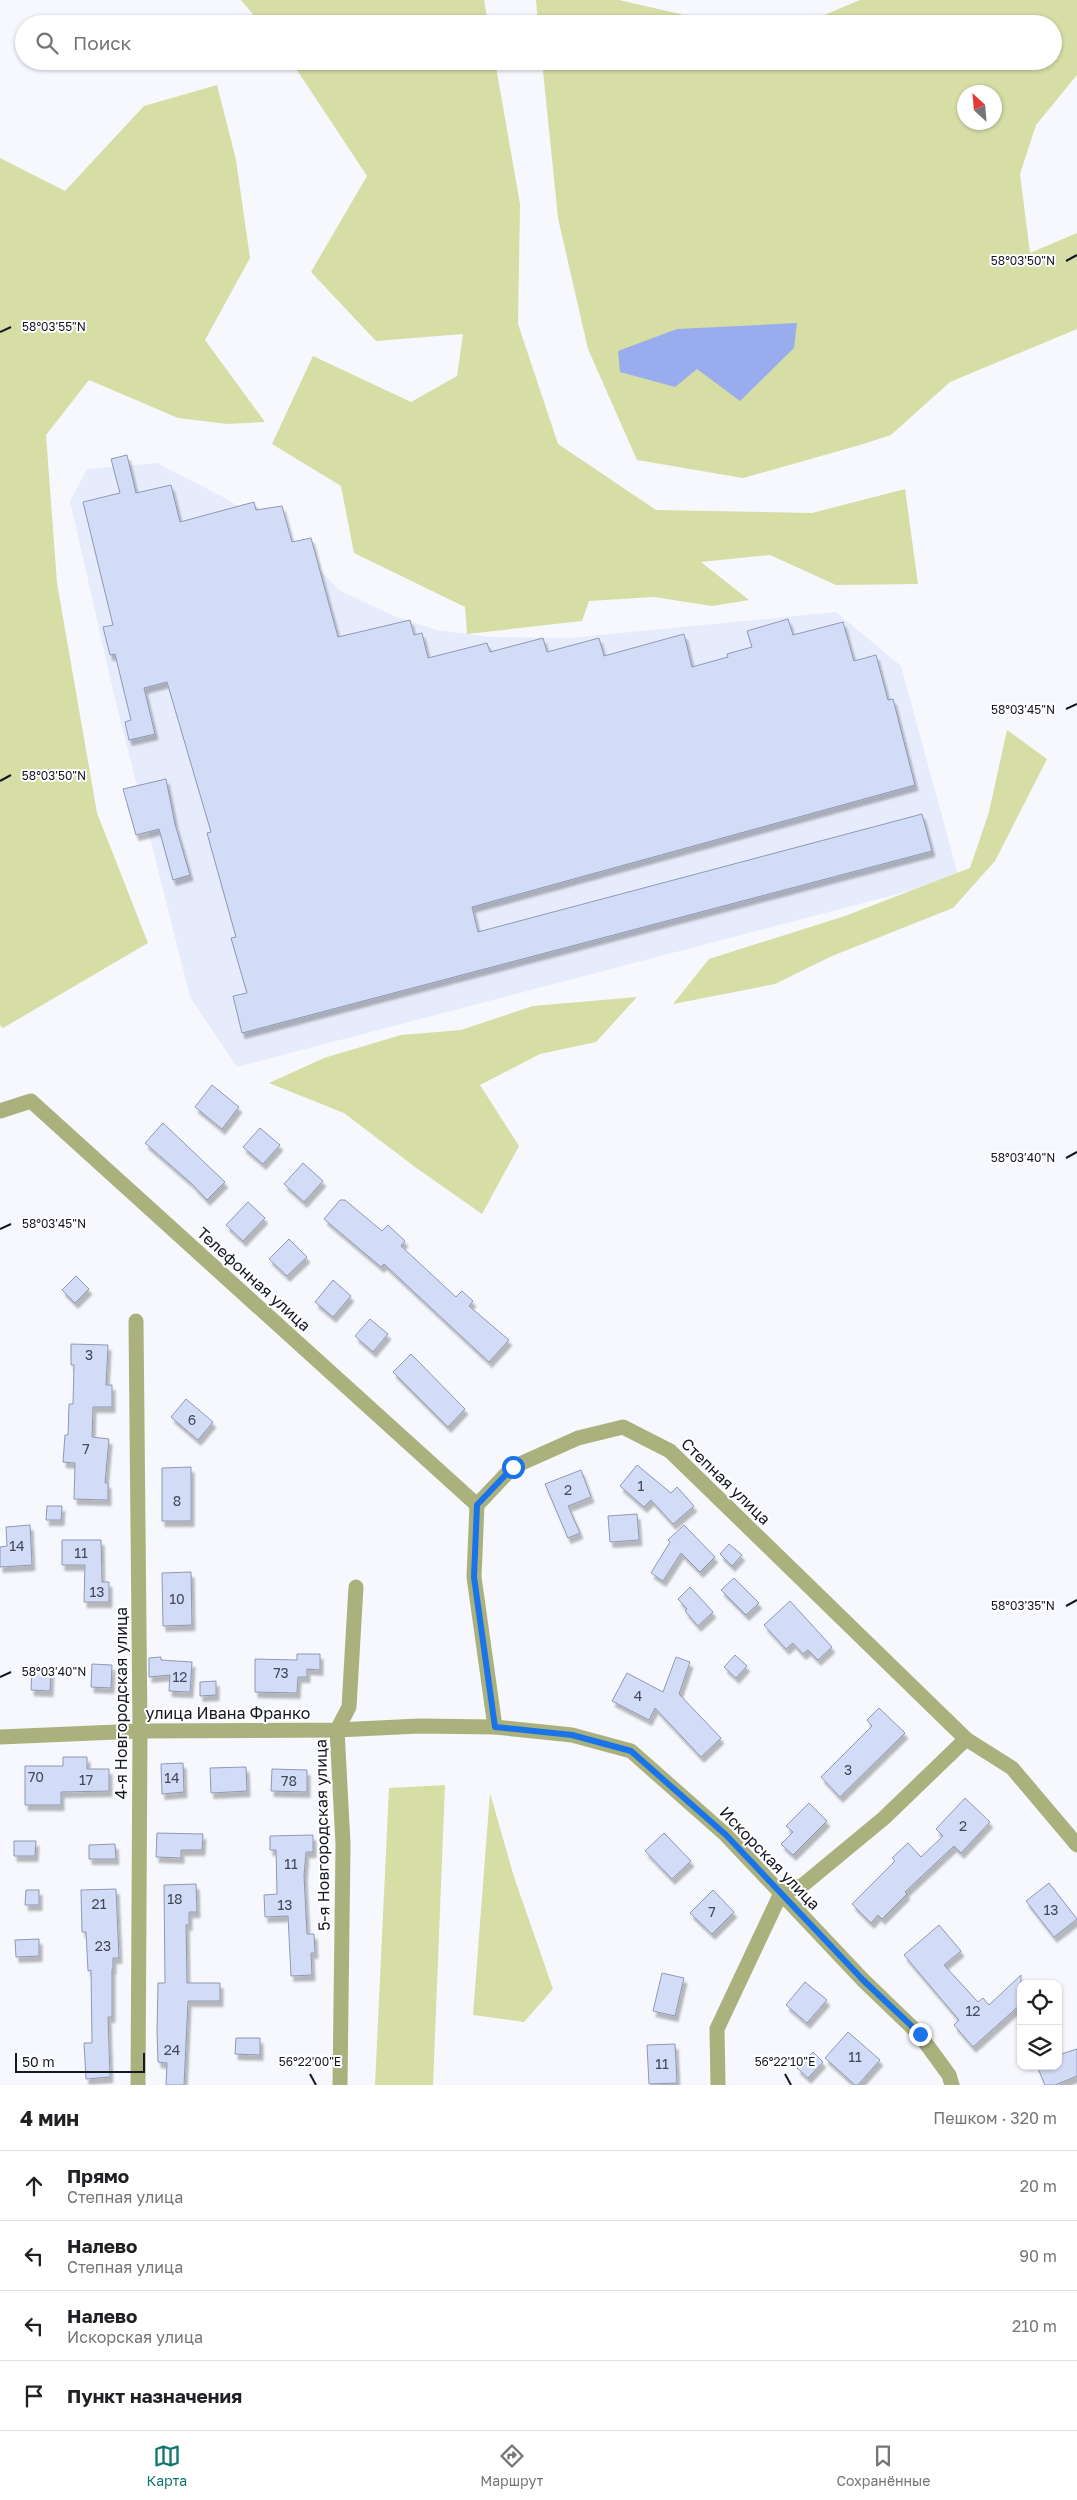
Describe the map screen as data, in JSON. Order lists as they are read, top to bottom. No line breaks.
{"streets":{"street":["Телефонная улица","Степная улица","4-я Новгородская улица","улица Ивана Франко","5-я Новгородская улица","Искорская улица"]},"crossings":[["Телефонная улица","Степная улица"],["4-я Новгородская улица","улица Ивана Франко"],["улица Ивана Франко","5-я Новгородская улица"],["улица Ивана Франко","Искорская улица"],["5-я Новгородская улица","Искорская улица"]],"house_numbers":["3","6","7","1","2","8","14","11","13","10","73","12","4","3","70","14","17","78","2","11","18","21","13","13","7","23","12","24","11","11"],"scale_bar":"50 m","north":"top left","page":{"search":"Поиск","scale":"50 m","heading":["4 мин","Пешком · 320 m"],"list":[["Прямо","Степная улица","20 m"],["Налево","Степная улица","90 m"],["Налево","Искорская улица","210 m"],"Пункт назначения"],"nav":["Карта","Маршрут","Сохранённые"]},"coordinates":["58°03'50\"N","58°03'55\"N","58°03'45\"N","58°03'40\"N","58°03'35\"N","56°22'00\"E","56°22'10\"E"]}
